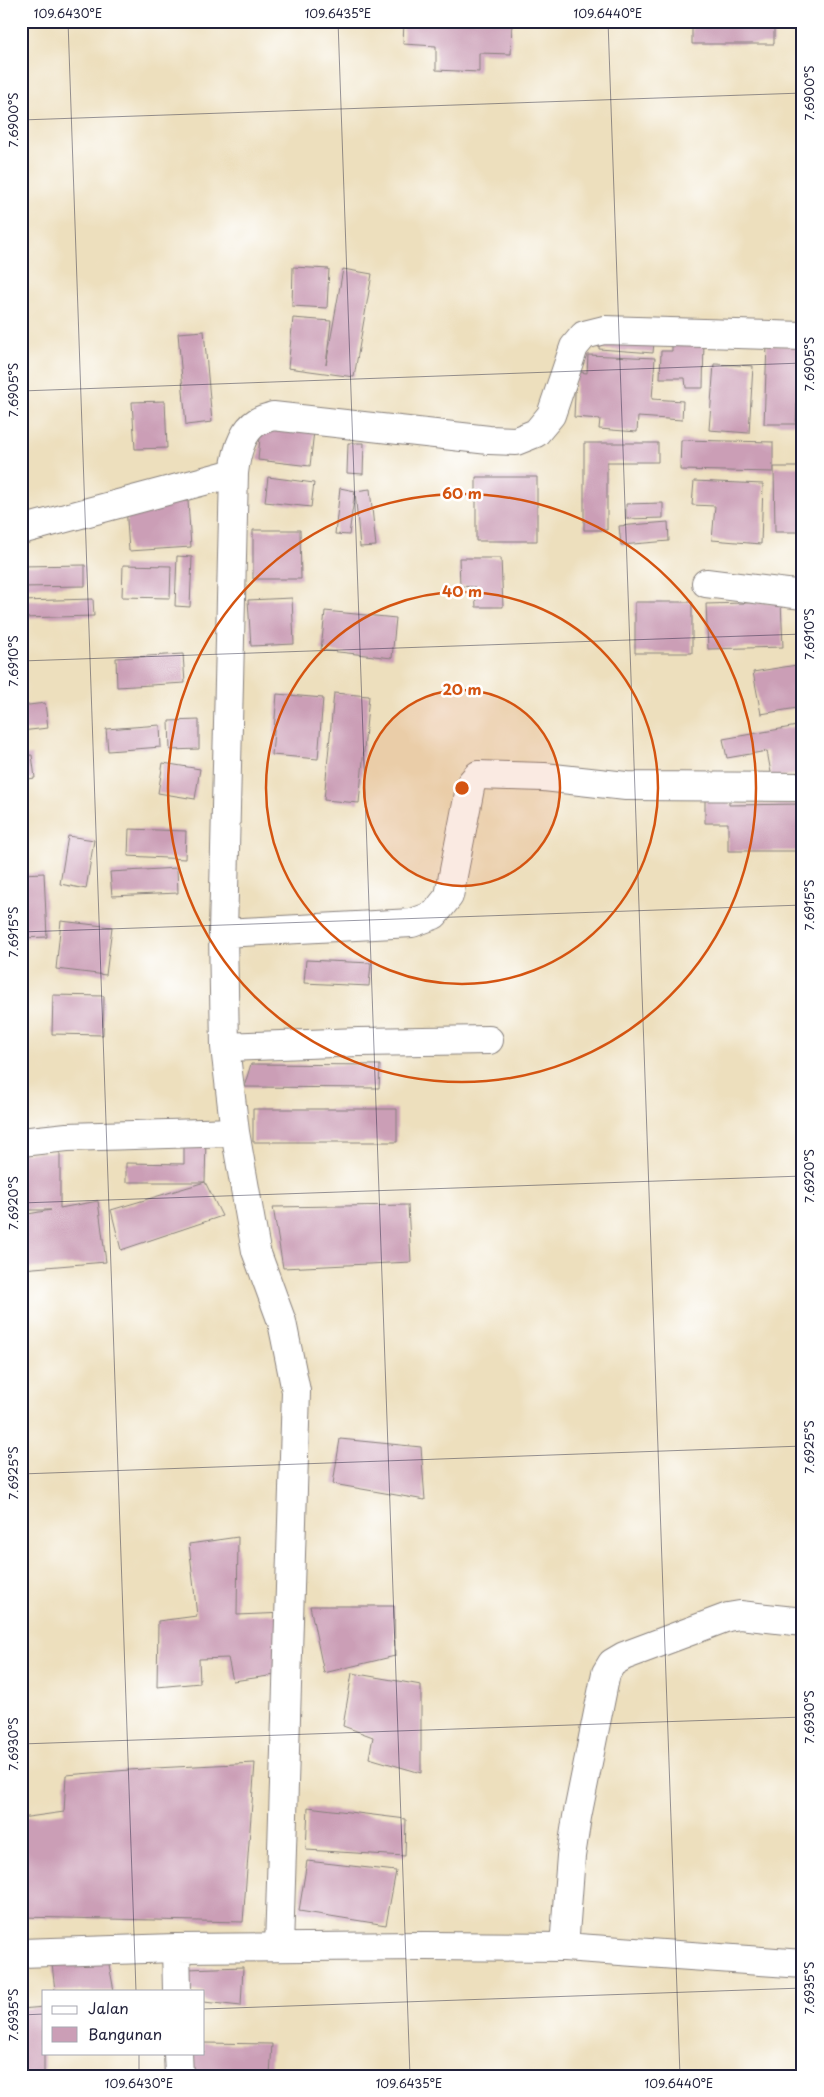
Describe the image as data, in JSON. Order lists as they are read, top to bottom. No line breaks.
{"legend":["Jalan","Bangunan"],"coordinates":["109.6430°E","109.6435°E","109.6440°E","7.6900°S","7.6905°S","7.6910°S","7.6915°S","7.6920°S","7.6925°S","7.6930°S","7.6935°S"],"rings":["60 m","40 m","20 m"]}
